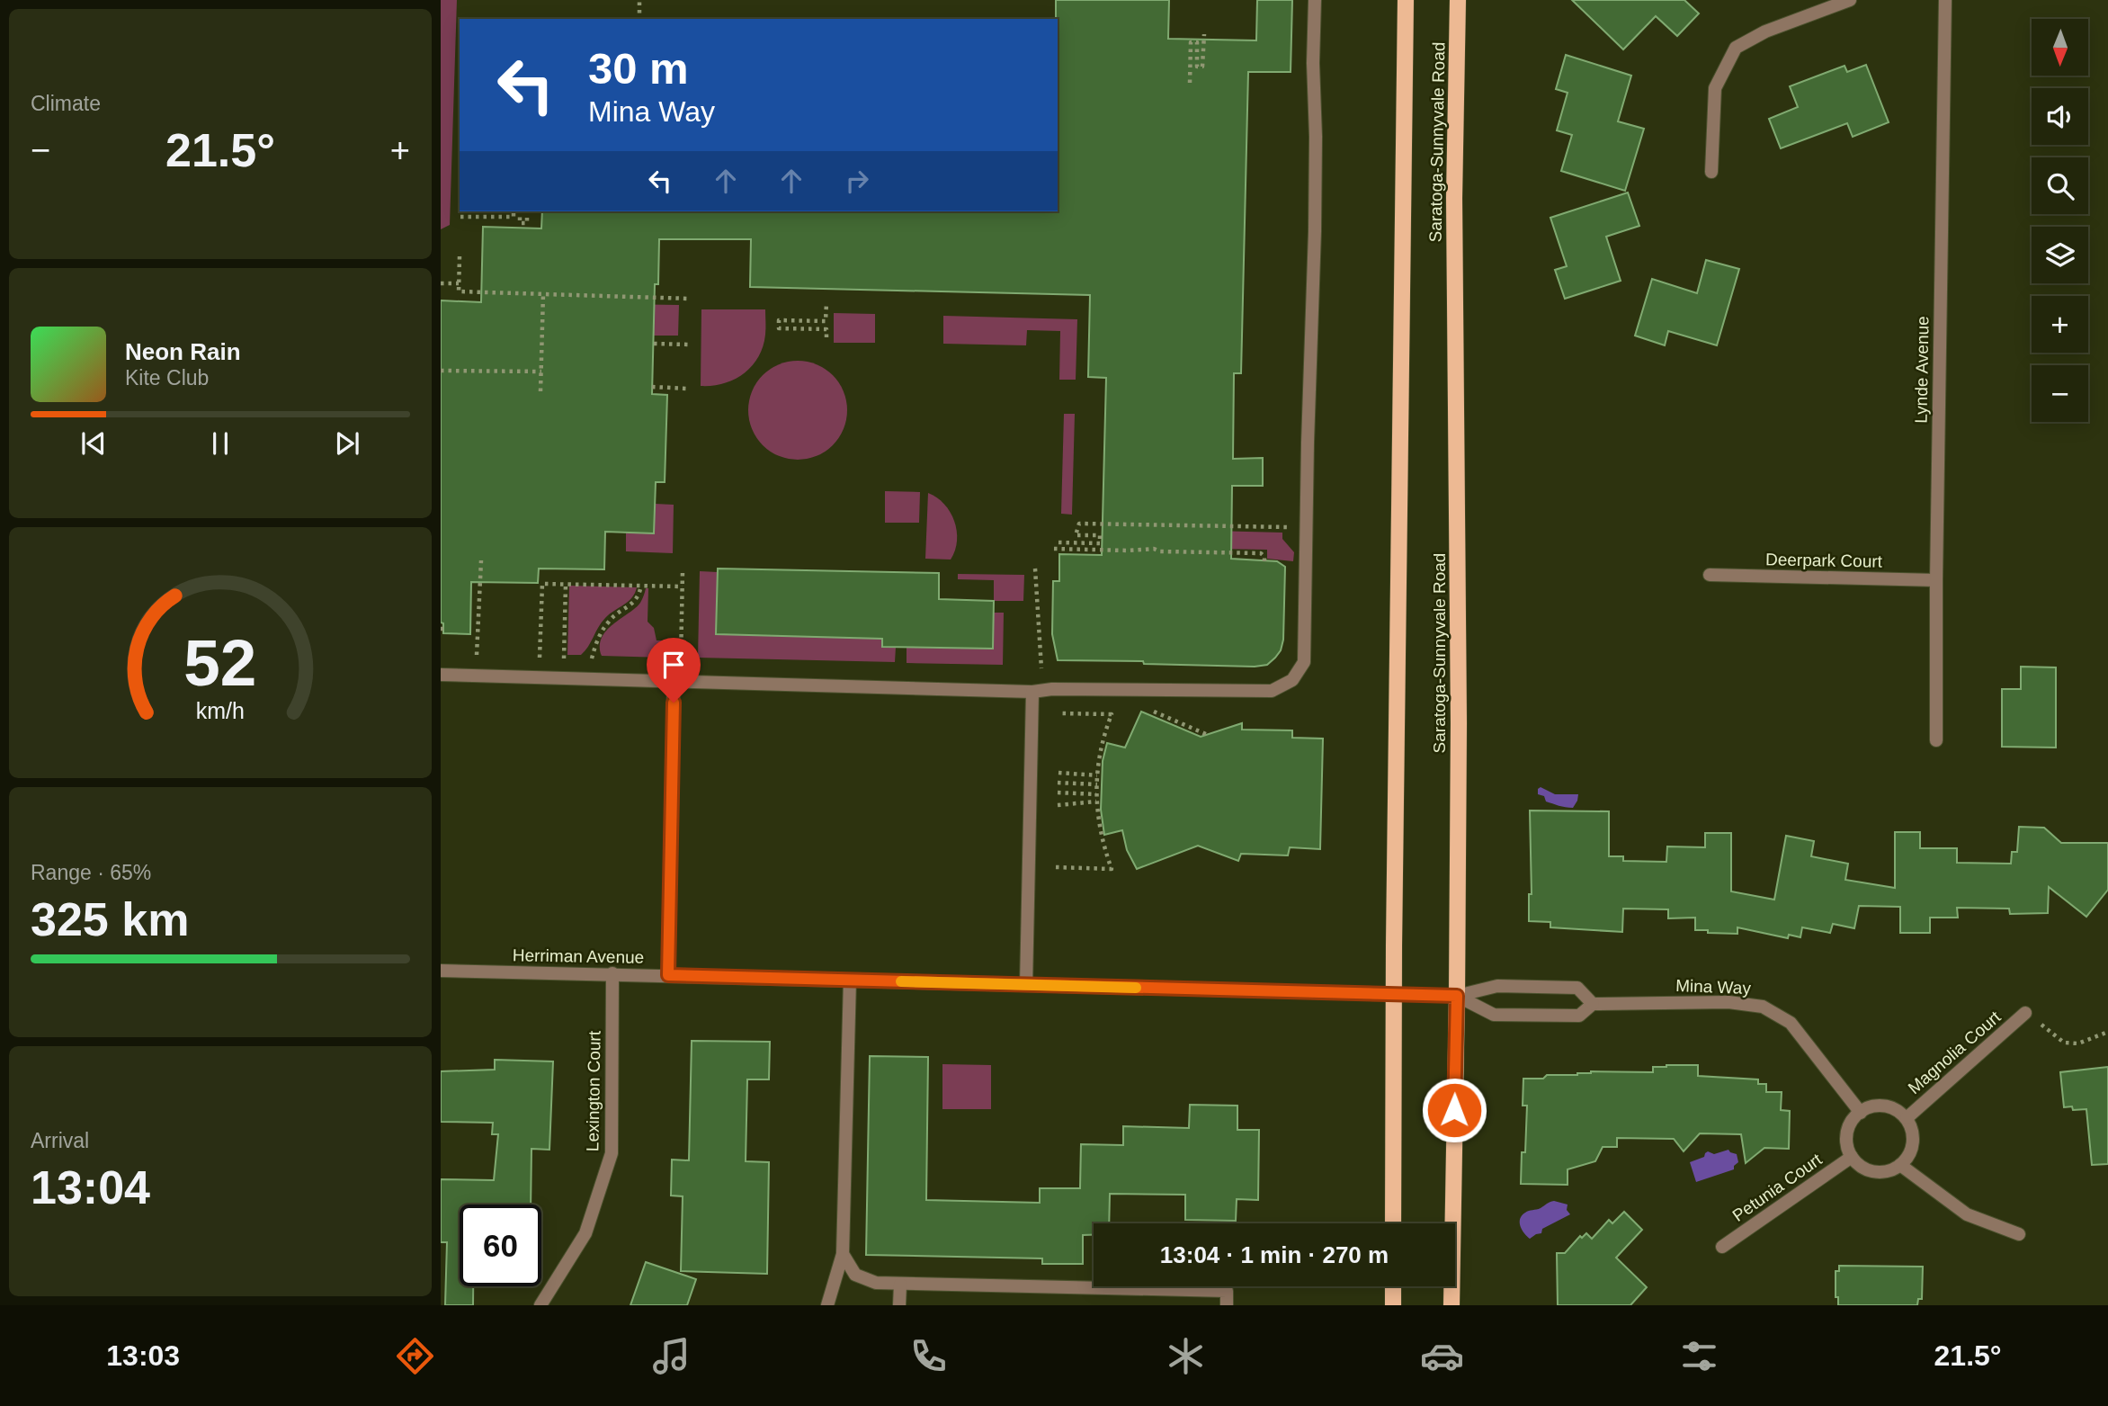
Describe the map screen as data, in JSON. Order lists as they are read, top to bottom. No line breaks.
{"streets":{"main road":["Saratoga-Sunnyvale Road"],"street":["Lynde Avenue","Deerpark Court","Herriman Avenue","Mina Way","Magnolia Court","Lexington Court","Petunia Court"]},"crossings":[["Saratoga-Sunnyvale Road","Herriman Avenue"],["Saratoga-Sunnyvale Road","Mina Way"],["Lynde Avenue","Deerpark Court"],["Herriman Avenue","Mina Way"],["Herriman Avenue","Lexington Court"],["Mina Way","Magnolia Court"],["Mina Way","Petunia Court"],["Magnolia Court","Petunia Court"]],"north":"bottom","page":{"tile":["Climate",["Range · 65%","325 km"],["Arrival","13:04"]],"map_buttons":["+","−"],"turn":["30 m","Mina Way"],"heat":["−","21.5°","+"],"song":["Neon Rain","Kite Club"],"limit":"60","trip":"13:04 · 1 min · 270 m","tabs":["13:03","21.5°"],"gauge":["52","km/h"]}}
